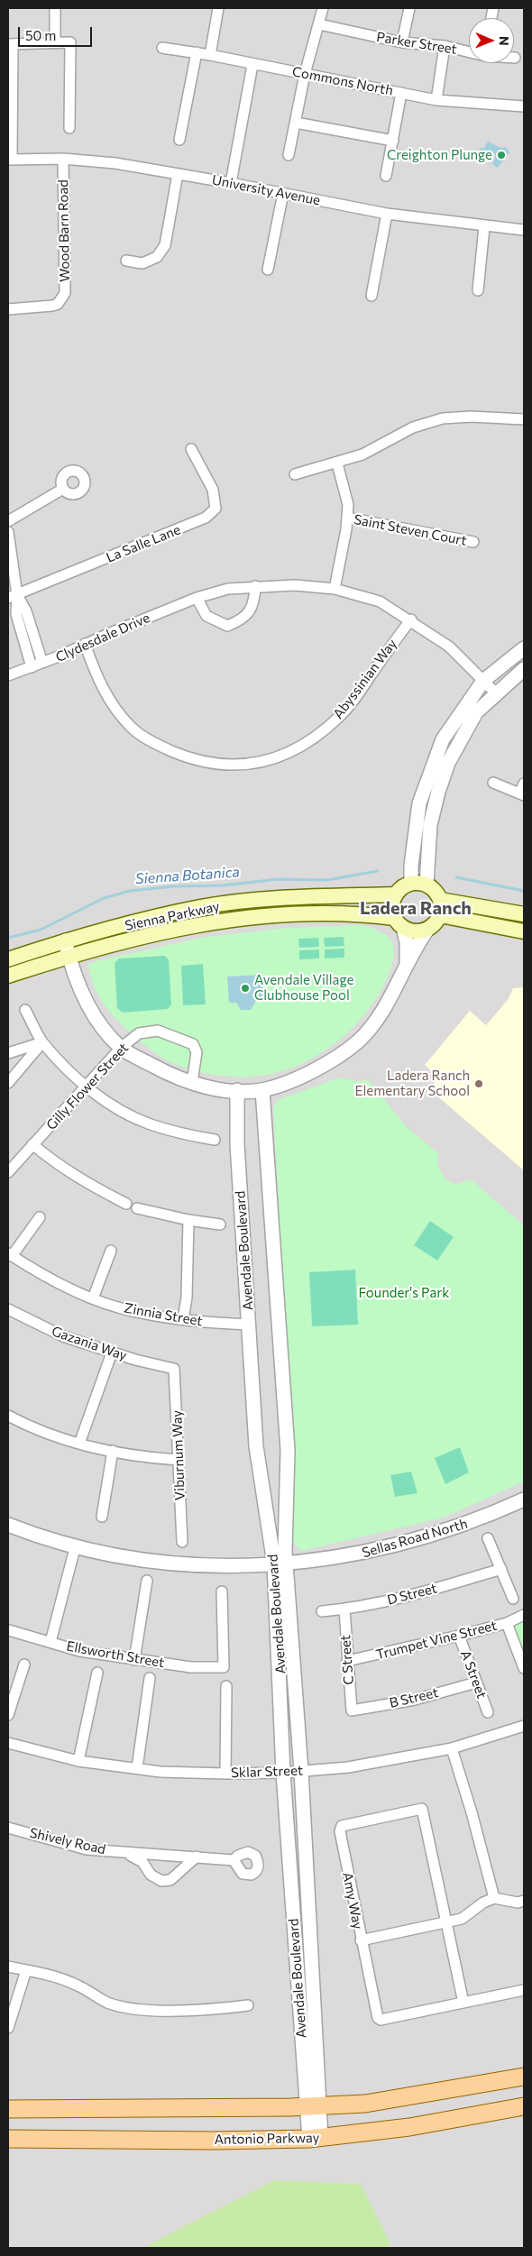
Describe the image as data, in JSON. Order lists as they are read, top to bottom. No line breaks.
{"streets":{"main road":["Sienna Parkway","Antonio Parkway"],"street":["Parker Street","Commons North","University Avenue","Wood Barn Road","Saint Steven Court","La Salle Lane","Clydesdale Drive","Abyssinian Way","Gilly Flower Street","Avendale Boulevard","Zinnia Street","Gazania Way","Viburnum Way","Sellas Road North","D Street","Trumpet Vine Street","Ellsworth Street","C Street","A Street","B Street","Sklar Street","Shively Road","Amy Way"]},"crossings":[["University Avenue","Wood Barn Road"],["Clydesdale Drive","Abyssinian Way"],["Avendale Boulevard","Zinnia Street"],["Avendale Boulevard","Sellas Road North"],["Avendale Boulevard","Sklar Street"],["Avendale Boulevard","Antonio Parkway"],["Gazania Way","Viburnum Way"],["D Street","C Street"],["Trumpet Vine Street","C Street"],["Trumpet Vine Street","A Street"],["C Street","B Street"],["A Street","B Street"]],"districts":["Ladera Ranch"],"water":["Sienna Botanica"],"parks":["Founder's Park"],"places":["Creighton Plunge","Avendale Village Clubhouse Pool","Ladera Ranch Elementary School"],"scale_bar":"50 m","north":"right"}
